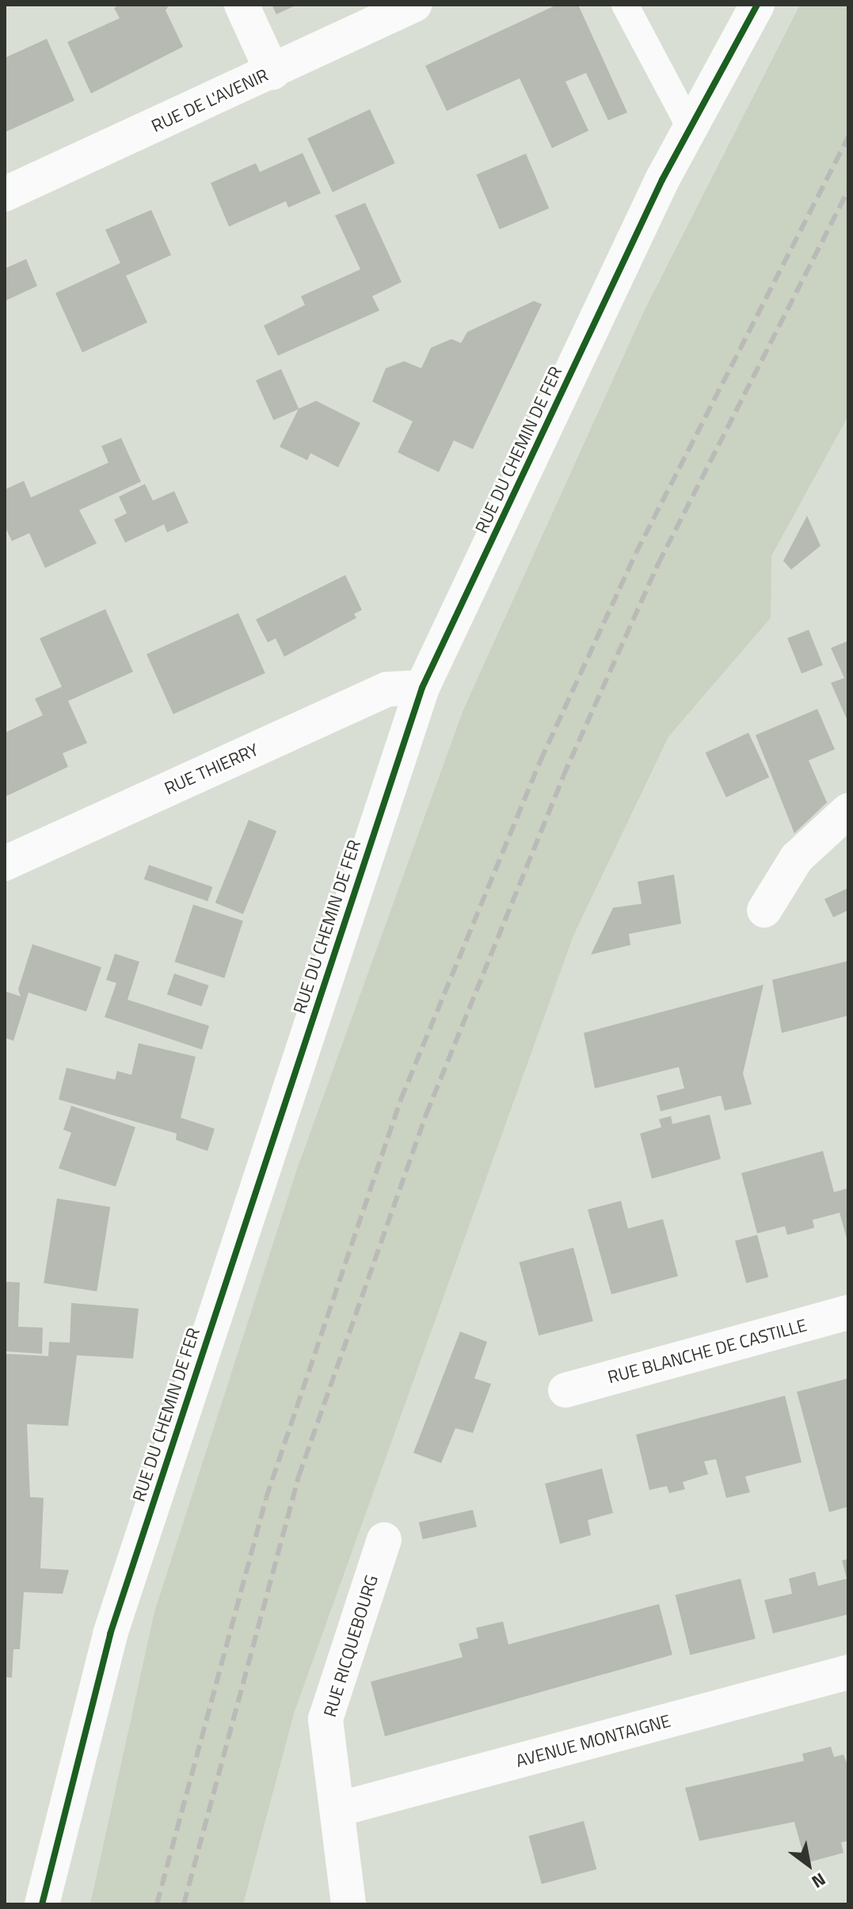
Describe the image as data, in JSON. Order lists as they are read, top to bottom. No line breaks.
{"streets":{"street":["RUE DE L'AVENIR","RUE DU CHEMIN DE FER","RUE THIERRY","RUE BLANCHE DE CASTILLE","RUE RICQUEBOURG","AVENUE MONTAIGNE"]},"crossings":[["RUE DU CHEMIN DE FER","RUE THIERRY"],["RUE RICQUEBOURG","AVENUE MONTAIGNE"]],"north":"bottom right"}
